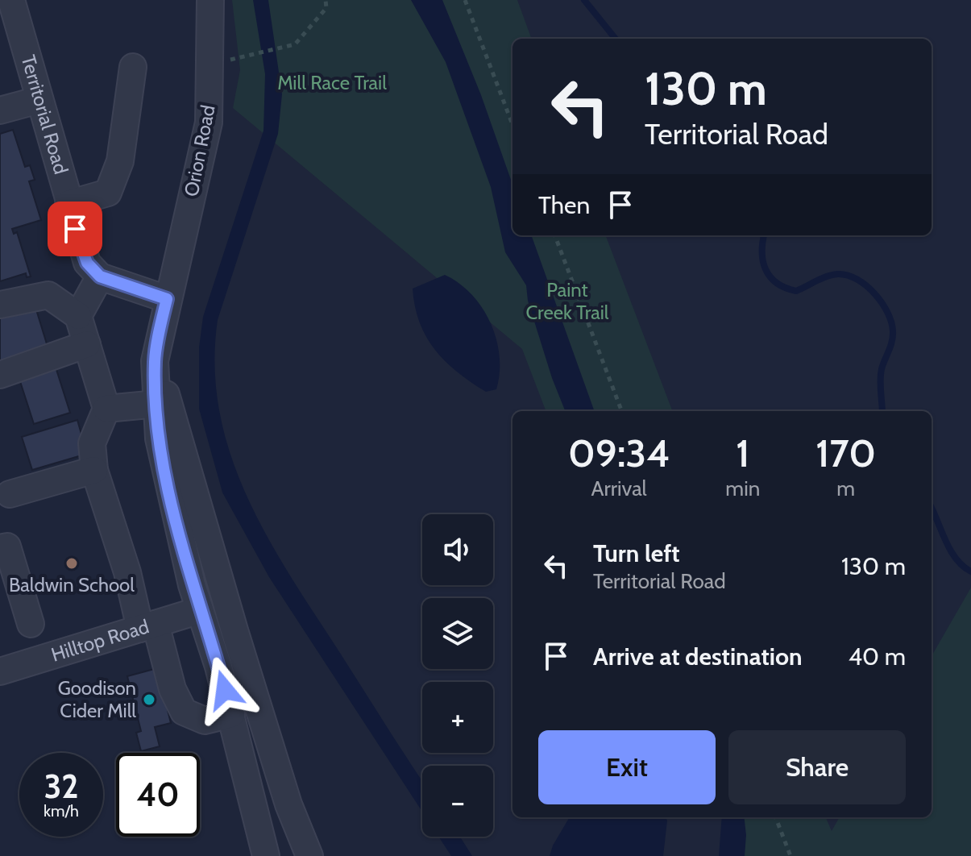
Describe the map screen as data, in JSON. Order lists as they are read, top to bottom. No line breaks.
{"streets":{"street":["Territorial Road","Orion Road","Hilltop Road"]},"parks":["Mill Race Trail","Paint Creek Trail"],"places":["Baldwin School","Goodison Cider Mill"],"page":{"turn":["130 m","Territorial Road"],"then":"Then","eta":["09:34","Arrival","1","min","170","m"],"map_buttons":["+","−"],"list":[{"name":"Turn left","note":"Territorial Road","value":"130 m"},{"name":"Arrive at destination","value":"40 m"}],"buttons":["Exit","Share"],"speed":"32 km/h","limit":"40"}}
